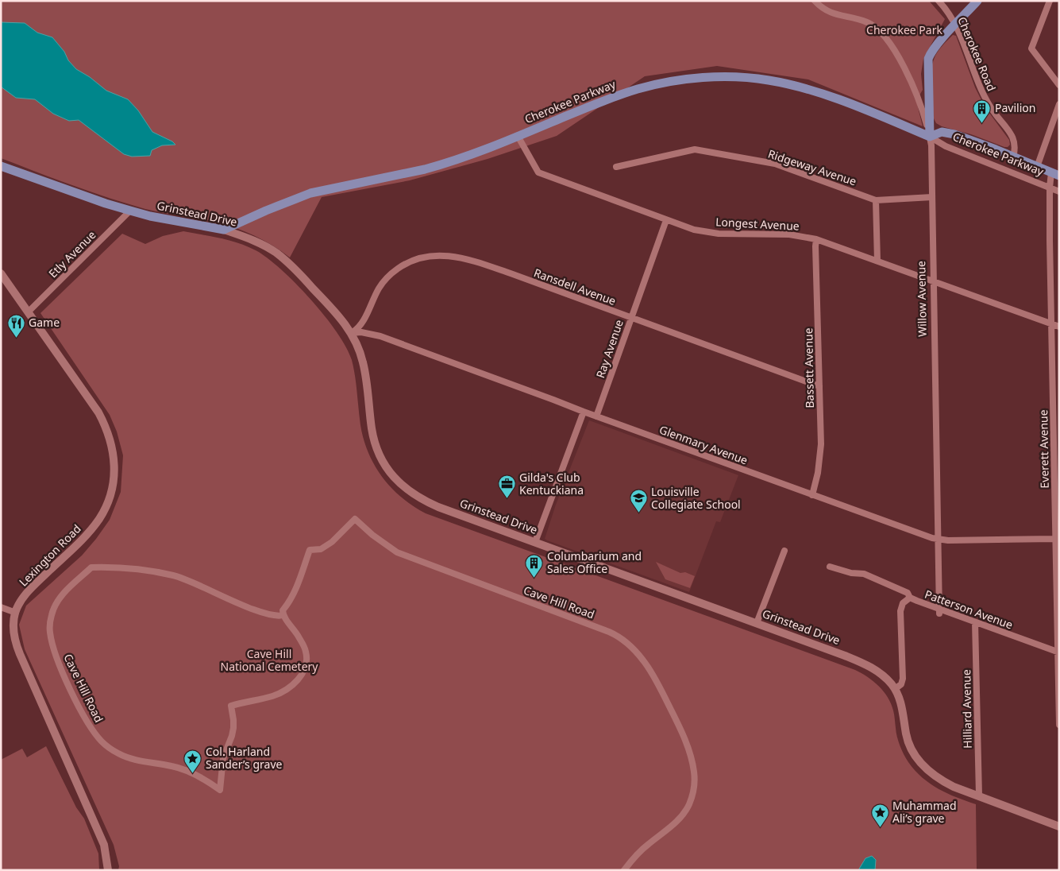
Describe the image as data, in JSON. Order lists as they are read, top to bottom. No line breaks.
{"streets":{"main road":["Cherokee Parkway","Grinstead Drive","Willow Avenue","Lexington Road"],"street":["Cherokee Road","Ridgeway Avenue","Longest Avenue","Etly Avenue","Ransdell Avenue","Ray Avenue","Bassett Avenue","Glenmary Avenue","Everett Avenue","Cave Hill Road","Patterson Avenue","Hilliard Avenue"]},"crossings":[["Cherokee Road","Cherokee Parkway"],["Cherokee Road","Willow Avenue"],["Cherokee Parkway","Grinstead Drive"],["Cherokee Parkway","Longest Avenue"],["Cherokee Parkway","Willow Avenue"],["Cherokee Parkway","Everett Avenue"],["Ridgeway Avenue","Willow Avenue"],["Grinstead Drive","Etly Avenue"],["Grinstead Drive","Ransdell Avenue"],["Grinstead Drive","Glenmary Avenue"],["Grinstead Drive","Hilliard Avenue"],["Longest Avenue","Willow Avenue"],["Longest Avenue","Ray Avenue"],["Longest Avenue","Bassett Avenue"],["Longest Avenue","Everett Avenue"],["Etly Avenue","Lexington Road"],["Ransdell Avenue","Ray Avenue"],["Ransdell Avenue","Bassett Avenue"],["Ransdell Avenue","Glenmary Avenue"],["Willow Avenue","Glenmary Avenue"],["Willow Avenue","Patterson Avenue"],["Ray Avenue","Glenmary Avenue"],["Bassett Avenue","Glenmary Avenue"],["Glenmary Avenue","Everett Avenue"],["Everett Avenue","Patterson Avenue"],["Patterson Avenue","Hilliard Avenue"]],"parks":["Cherokee Park","Cave Hill National Cemetery"],"places":{"building":["Pavilion","Columbarium and Sales Office"],"restaurant":["Game"],"office":["Gilda's Club Kentuckiana"],"school or university":["Louisville Collegiate School"],"place":["Col. Harland Sander’s grave","Muhammad Ali’s grave"]}}
